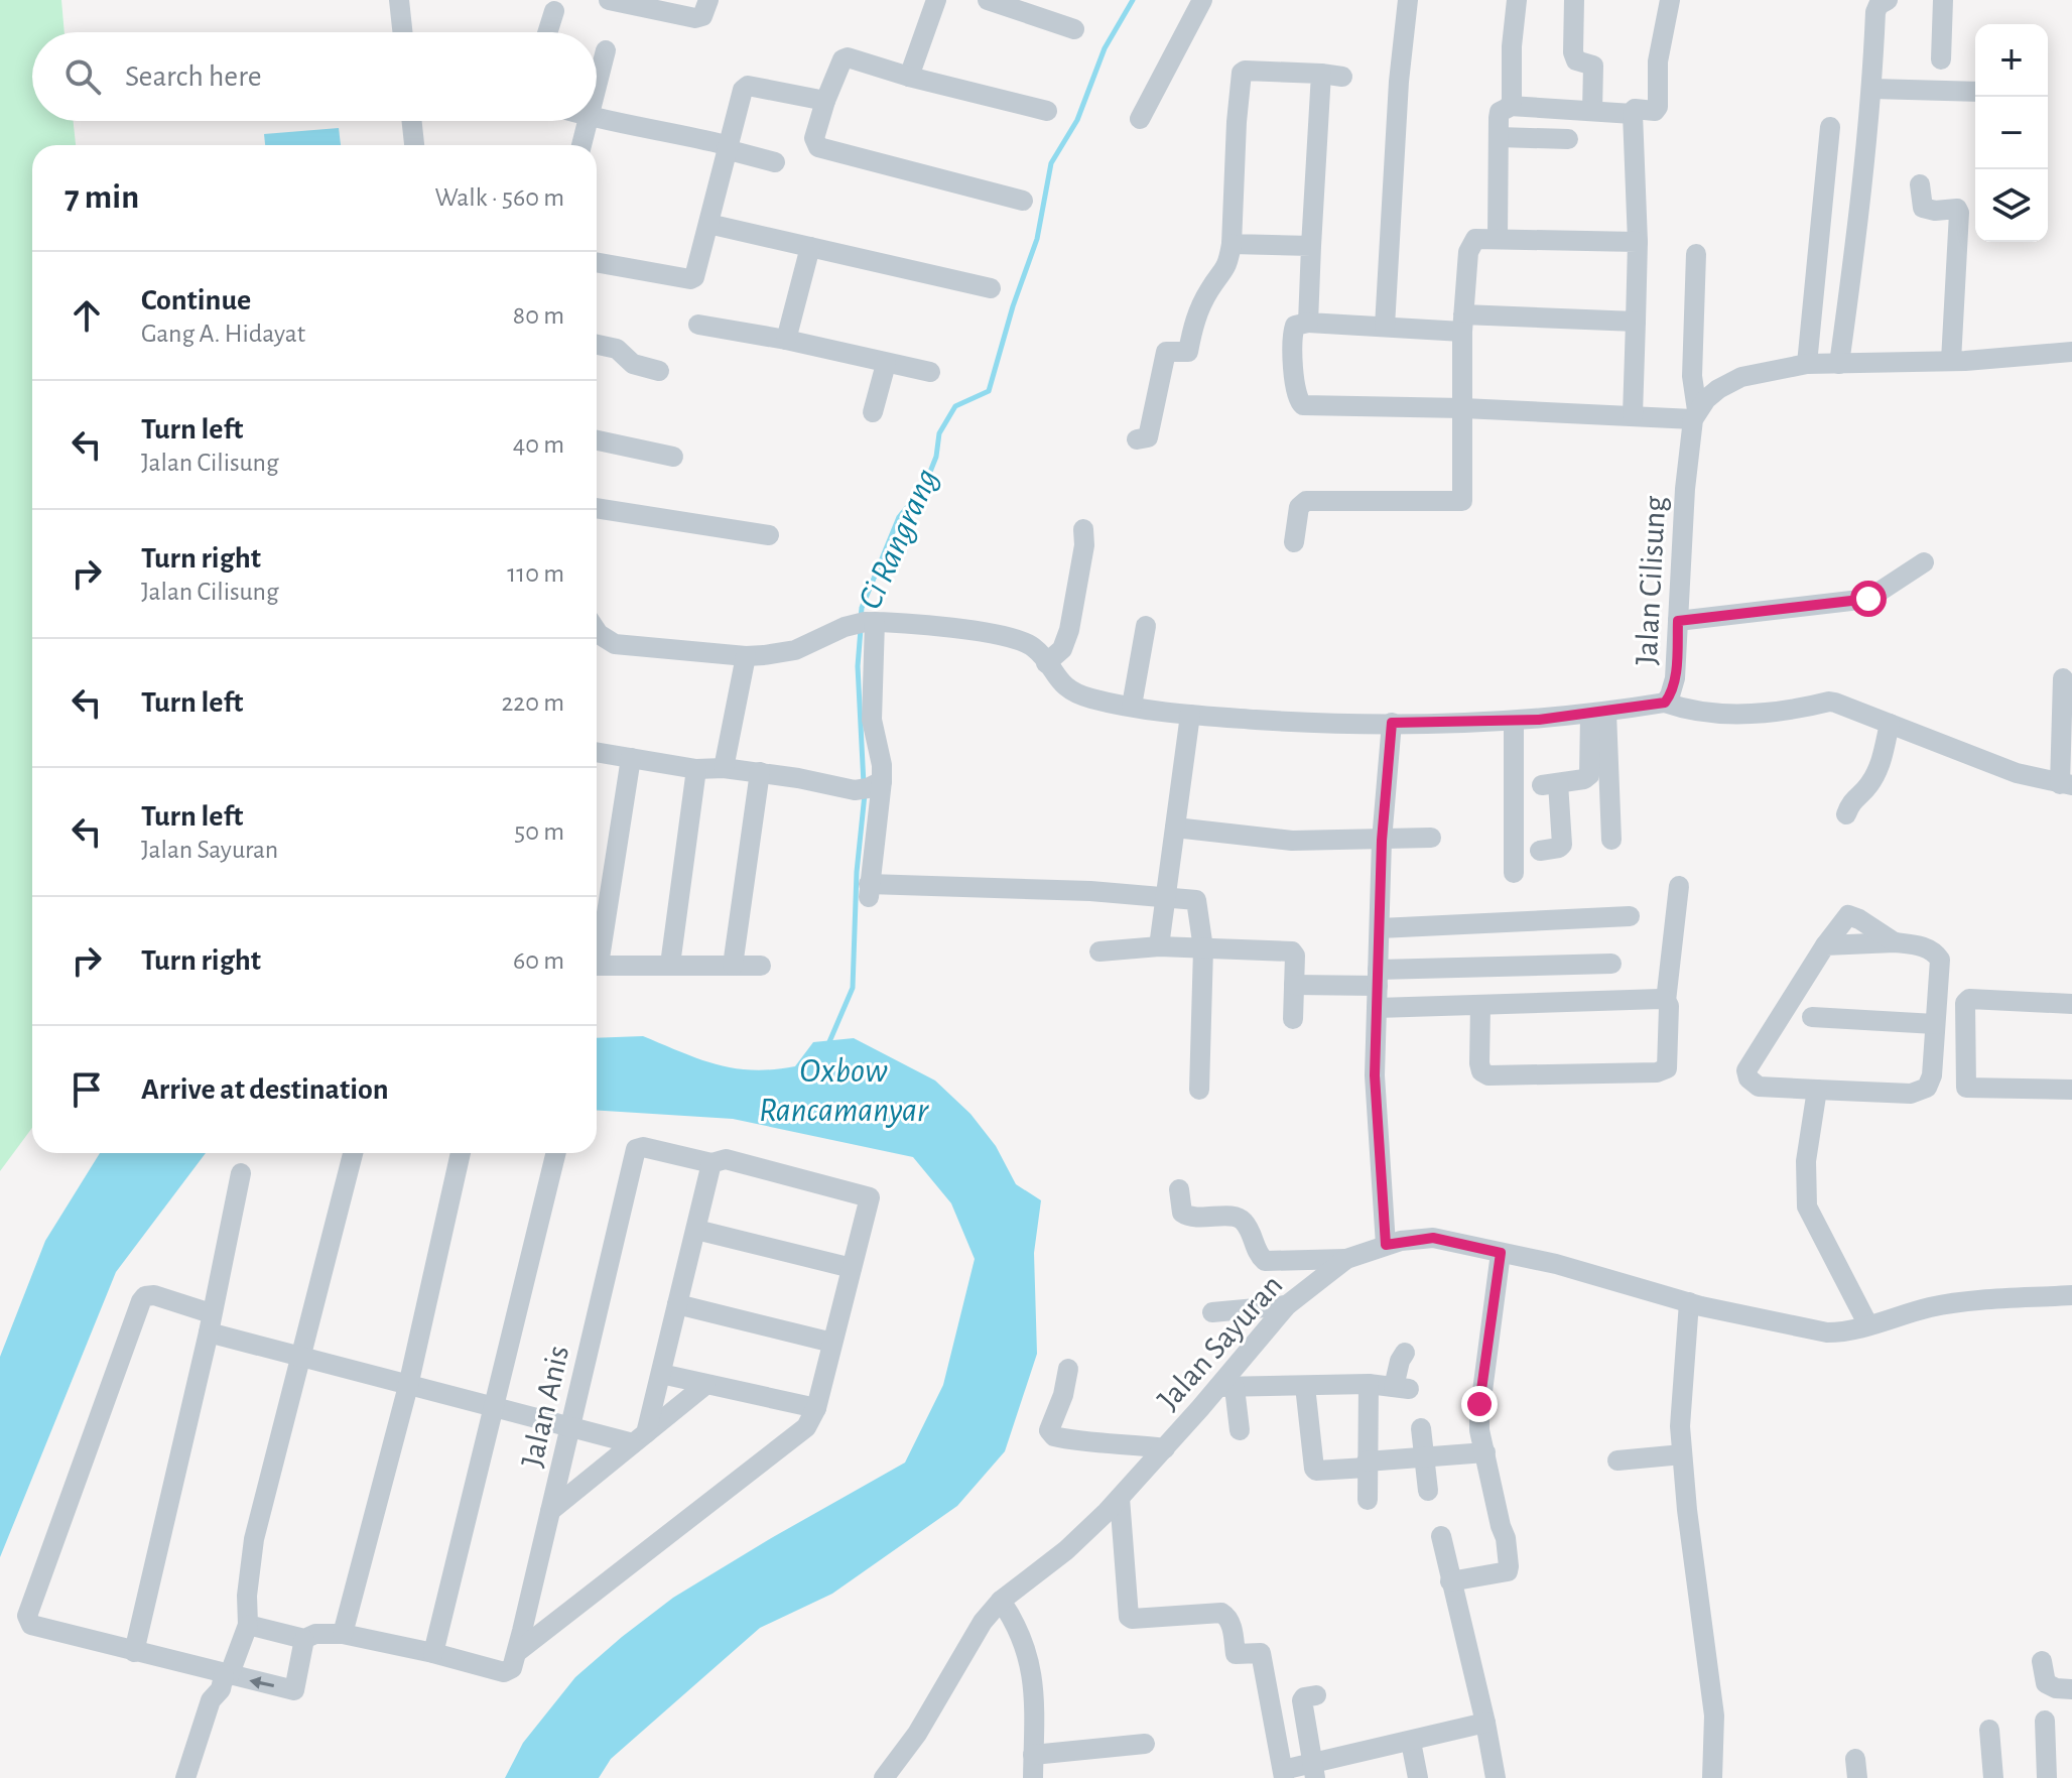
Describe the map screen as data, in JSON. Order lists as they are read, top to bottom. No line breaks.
{"streets":{"street":["Jalan Cilisung","Jalan Sayuran","Jalan Anis"]},"water":["Ci Rangrang","Oxbow Rancamanyar"],"page":{"map_buttons":["+","−"],"search":"Search here","heading":["7 min","Walk · 560 m"],"list":[["Continue","Gang A. Hidayat","80 m"],["Turn left","Jalan Cilisung","40 m"],["Turn right","Jalan Cilisung","110 m"],["Turn left","220 m"],["Turn left","Jalan Sayuran","50 m"],["Turn right","60 m"],"Arrive at destination"]}}
